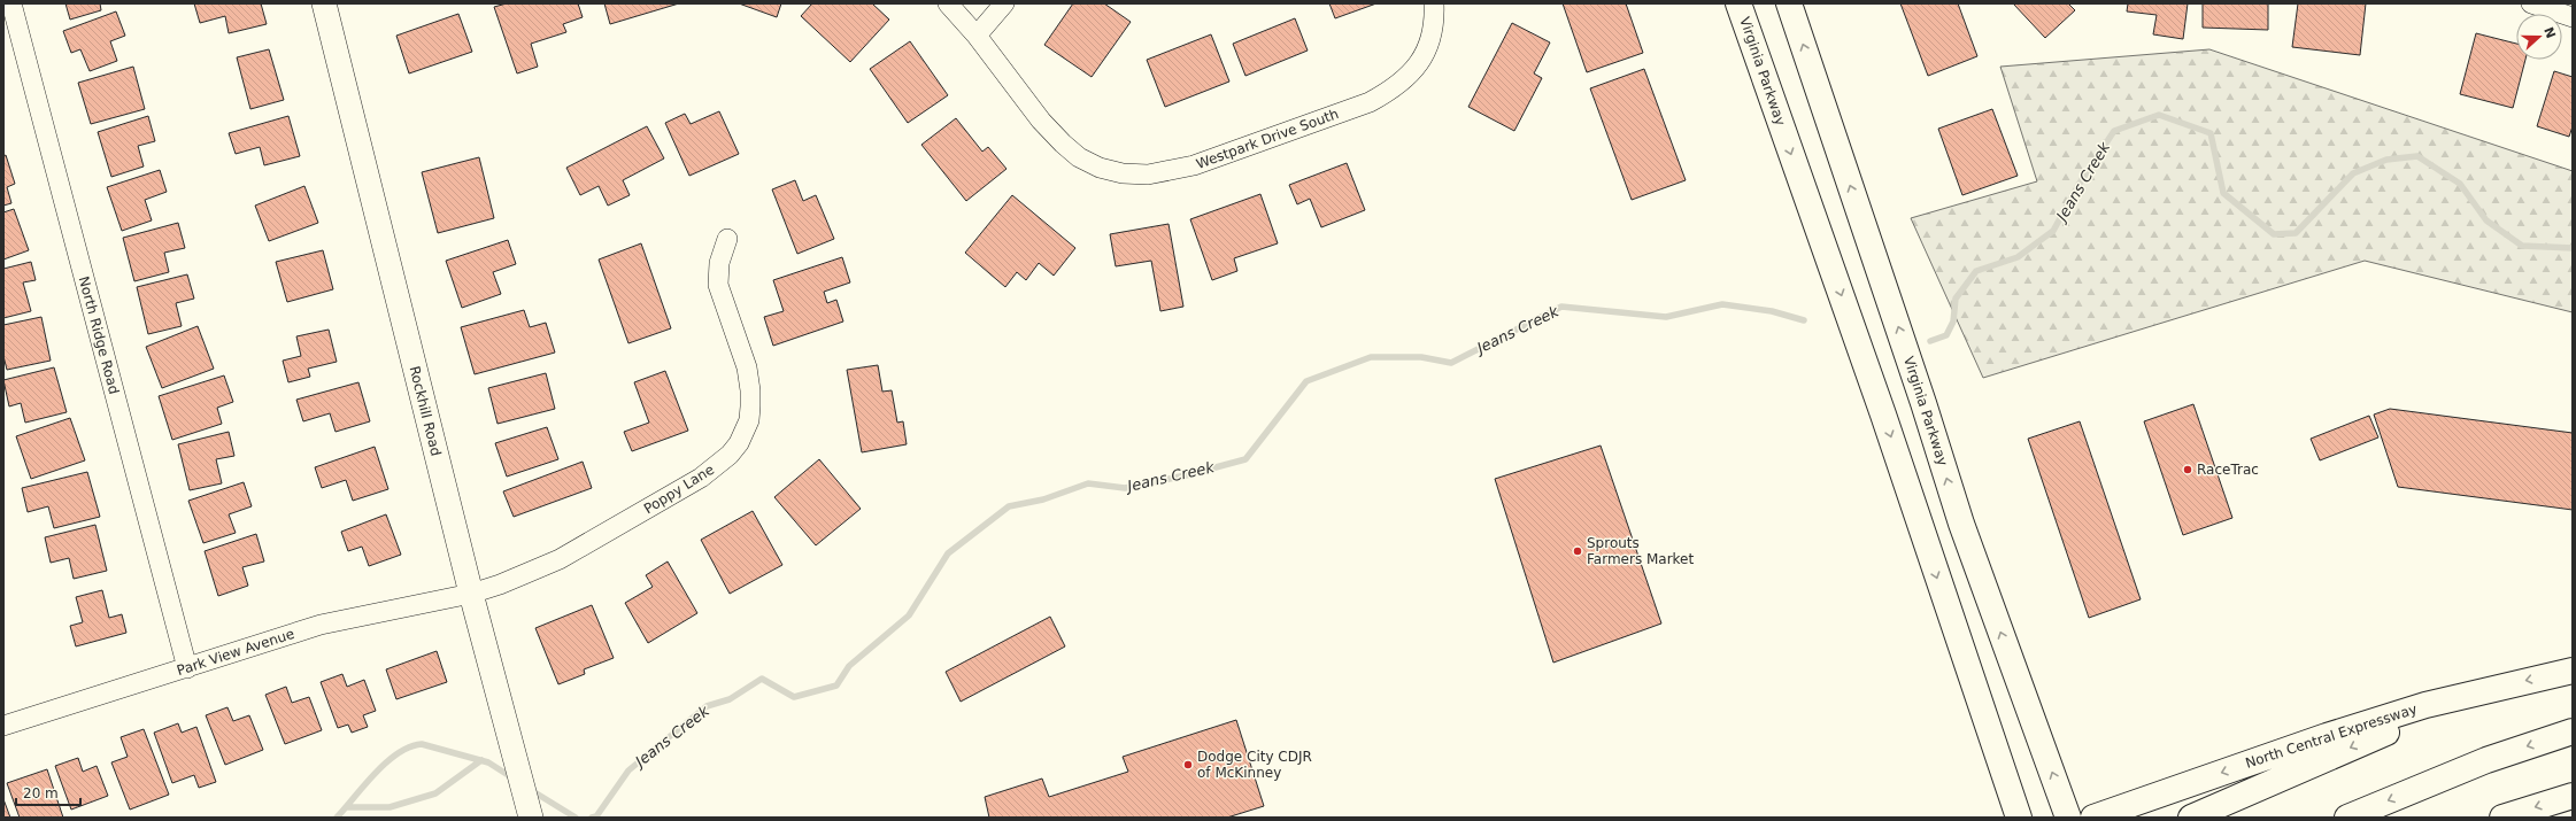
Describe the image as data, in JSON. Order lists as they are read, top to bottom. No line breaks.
{"streets":{"main road":["Virginia Parkway","North Central Expressway"],"street":["Westpark Drive South","North Ridge Road","Rockhill Road","Poppy Lane","Park View Avenue"]},"crossings":[["North Ridge Road","Park View Avenue"],["Rockhill Road","Poppy Lane"],["Rockhill Road","Park View Avenue"],["Poppy Lane","Park View Avenue"]],"water":["Jeans Creek"],"places":["RaceTrac","Sprouts Farmers Market","Dodge City CDJR of McKinney"],"scale_bar":"20 m","north":"right"}
